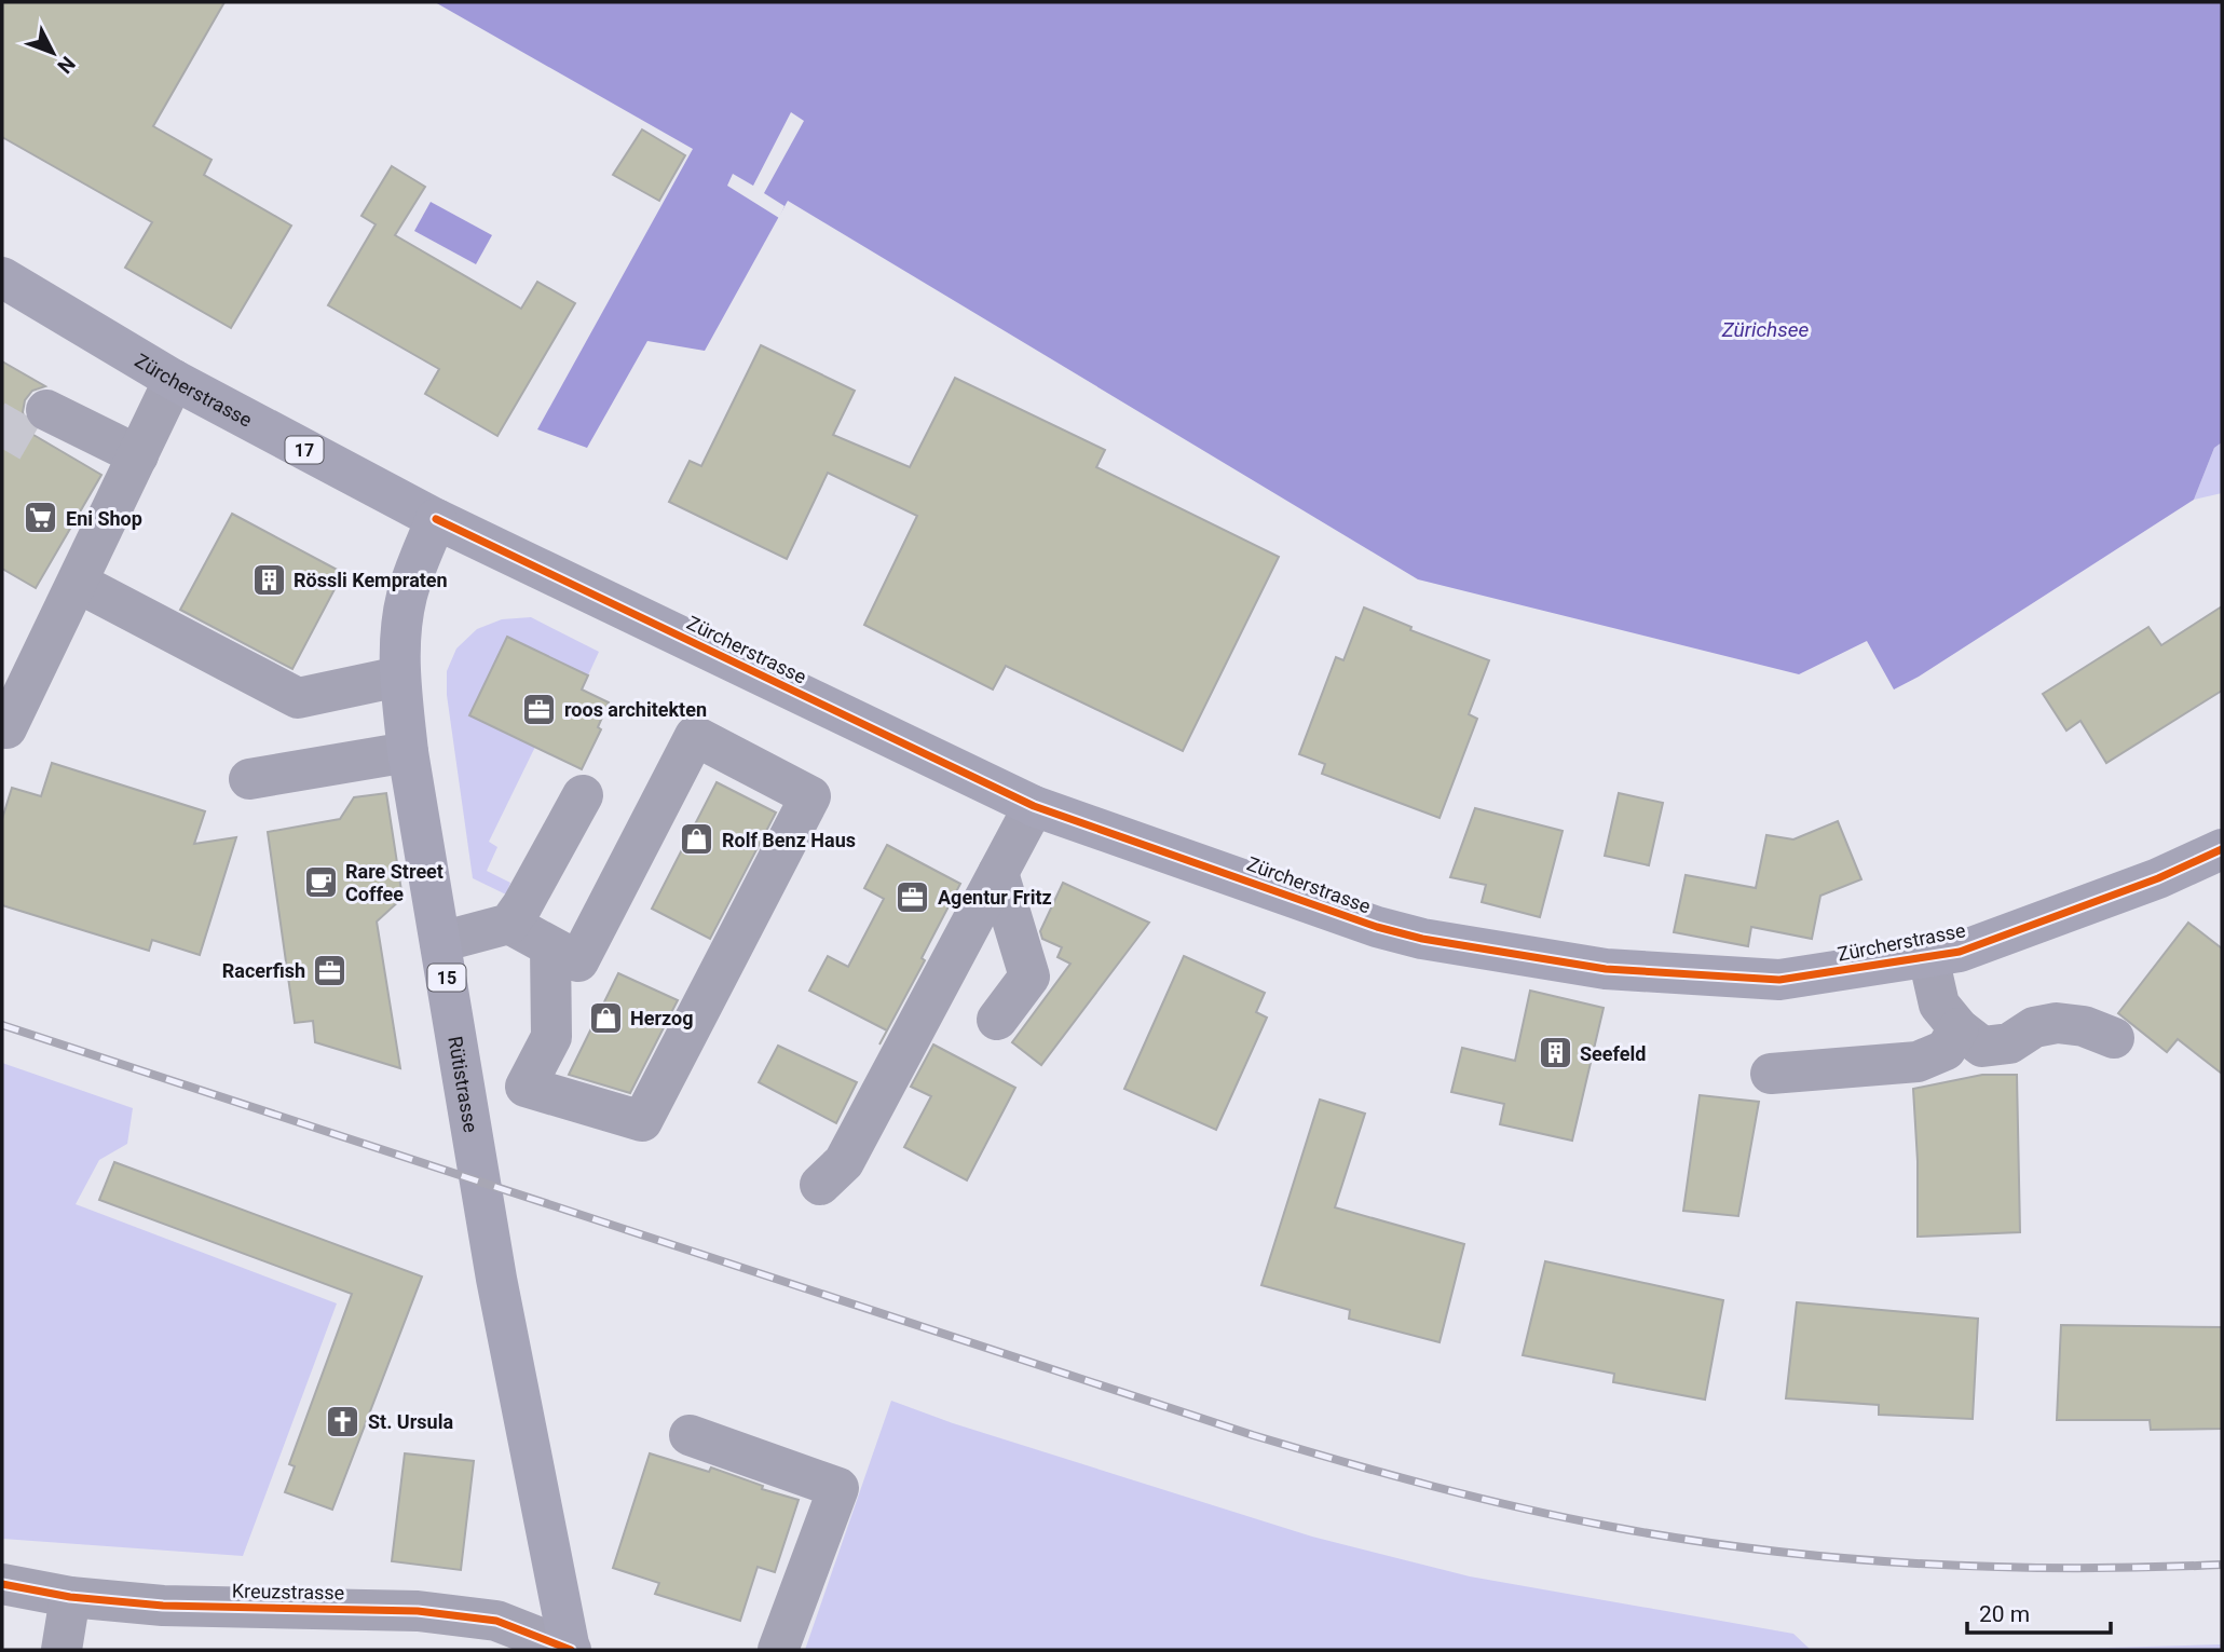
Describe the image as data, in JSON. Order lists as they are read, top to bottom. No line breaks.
{"streets":{"main road":["Zürcherstrasse","17","15","Rütistrasse"],"street":["Kreuzstrasse"]},"crossings":[["Zürcherstrasse","Rütistrasse"],["Rütistrasse","Kreuzstrasse"]],"water":["Zürichsee"],"places":{"supermarket":["Eni Shop"],"building":["Rössli Kempraten","Seefeld"],"office":["roos architekten","Agentur Fritz","Racerfish"],"shop":["Rolf Benz Haus","Herzog"],"cafe":["Rare Street Coffee"],"church":["St. Ursula"]},"scale_bar":"20 m","north":"bottom right"}
